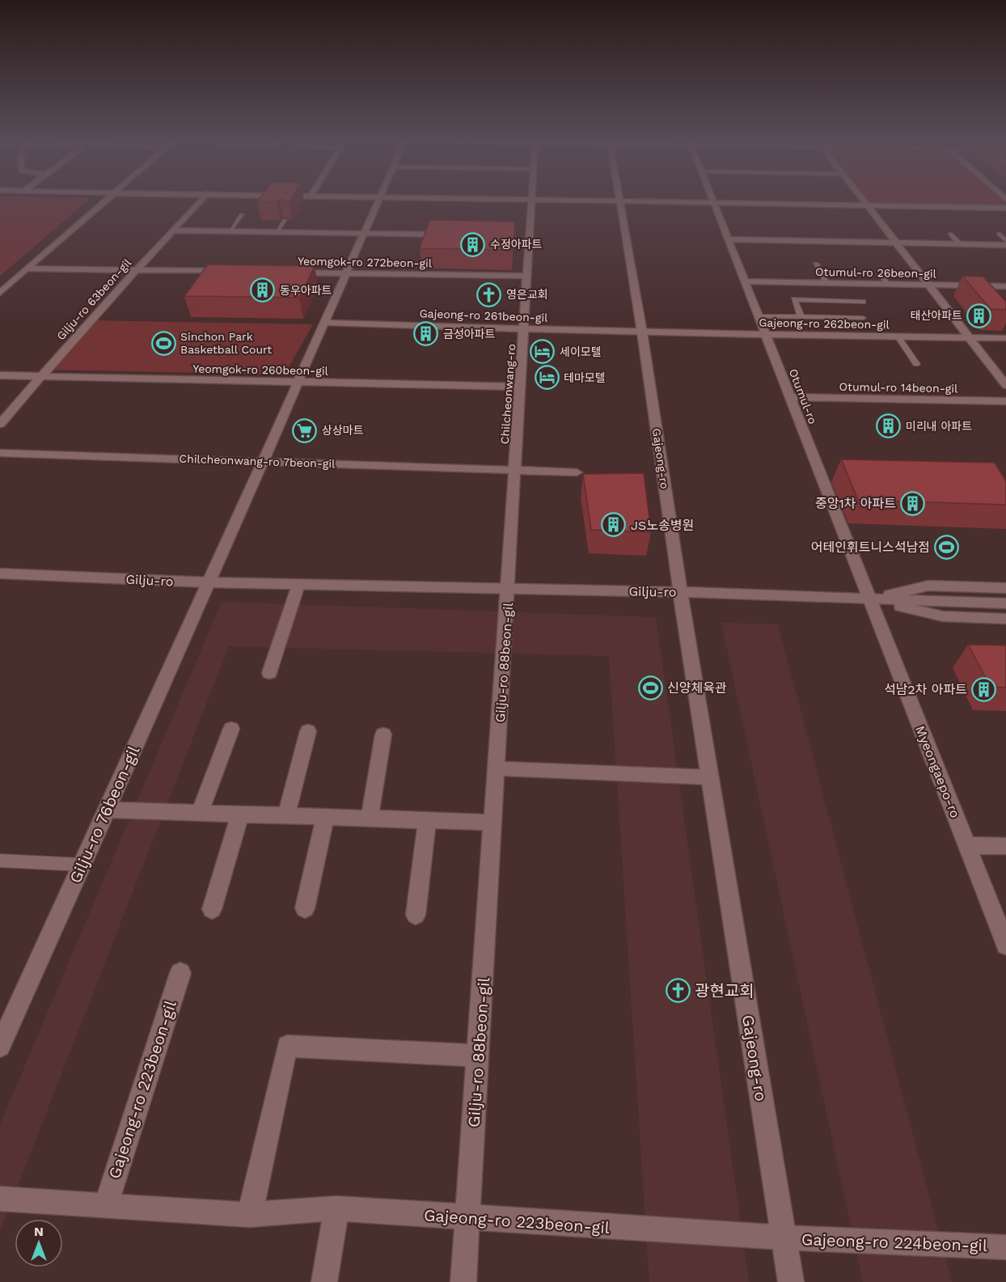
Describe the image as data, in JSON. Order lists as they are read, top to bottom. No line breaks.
{"streets":{"street":["Yeomgok-ro 272beon-gil","Otumul-ro 26beon-gil","Gilju-ro 63beon-gil","Gajeong-ro 261beon-gil","Gajeong-ro 262beon-gil","Yeomgok-ro 260beon-gil","Otumul-ro 14beon-gil","Chilcheonwang-ro","Otumul-ro","Gajeong-ro","Chilcheonwang-ro 7beon-gil","Gilju-ro","Gilju-ro 88beon-gil","Myeongaepo-ro","Gilju-ro 76beon-gil","Gajeong-ro 223beon-gil","Gajeong-ro 224beon-gil"]},"crossings":[["Yeomgok-ro 272beon-gil","Chilcheonwang-ro"],["Yeomgok-ro 272beon-gil","Gilju-ro 76beon-gil"],["Otumul-ro 26beon-gil","Otumul-ro"],["Gilju-ro 63beon-gil","Yeomgok-ro 260beon-gil"],["Gajeong-ro 261beon-gil","Gajeong-ro 262beon-gil"],["Gajeong-ro 261beon-gil","Chilcheonwang-ro"],["Gajeong-ro 261beon-gil","Gajeong-ro"],["Gajeong-ro 261beon-gil","Gilju-ro 76beon-gil"],["Gajeong-ro 262beon-gil","Otumul-ro"],["Gajeong-ro 262beon-gil","Gajeong-ro"],["Yeomgok-ro 260beon-gil","Chilcheonwang-ro"],["Yeomgok-ro 260beon-gil","Gilju-ro 76beon-gil"],["Otumul-ro 14beon-gil","Otumul-ro"],["Chilcheonwang-ro","Chilcheonwang-ro 7beon-gil"],["Chilcheonwang-ro","Gilju-ro"],["Chilcheonwang-ro","Gilju-ro 88beon-gil"],["Otumul-ro","Gilju-ro"],["Otumul-ro","Myeongaepo-ro"],["Gajeong-ro","Gilju-ro"],["Gajeong-ro","Gajeong-ro 223beon-gil"],["Gajeong-ro","Gajeong-ro 224beon-gil"],["Chilcheonwang-ro 7beon-gil","Gilju-ro 76beon-gil"],["Gilju-ro","Gilju-ro 88beon-gil"],["Gilju-ro","Myeongaepo-ro"],["Gilju-ro","Gilju-ro 76beon-gil"],["Gilju-ro 88beon-gil","Gajeong-ro 223beon-gil"],["Gajeong-ro 223beon-gil","Gajeong-ro 224beon-gil"]],"places":{"building":["수정아파트","동우아파트","태산아파트","금성아파트","미리내 아파트","중앙1차 아파트","JS노송병원","석남2차 아파트"],"church":["영은교회","광현교회"],"sports":["Sinchon Park Basketball Court","어테인휘트니스석남점","신양체육관"],"hotel":["세이모텔","테마모텔"],"supermarket":["상상마트"]},"north":"top"}
